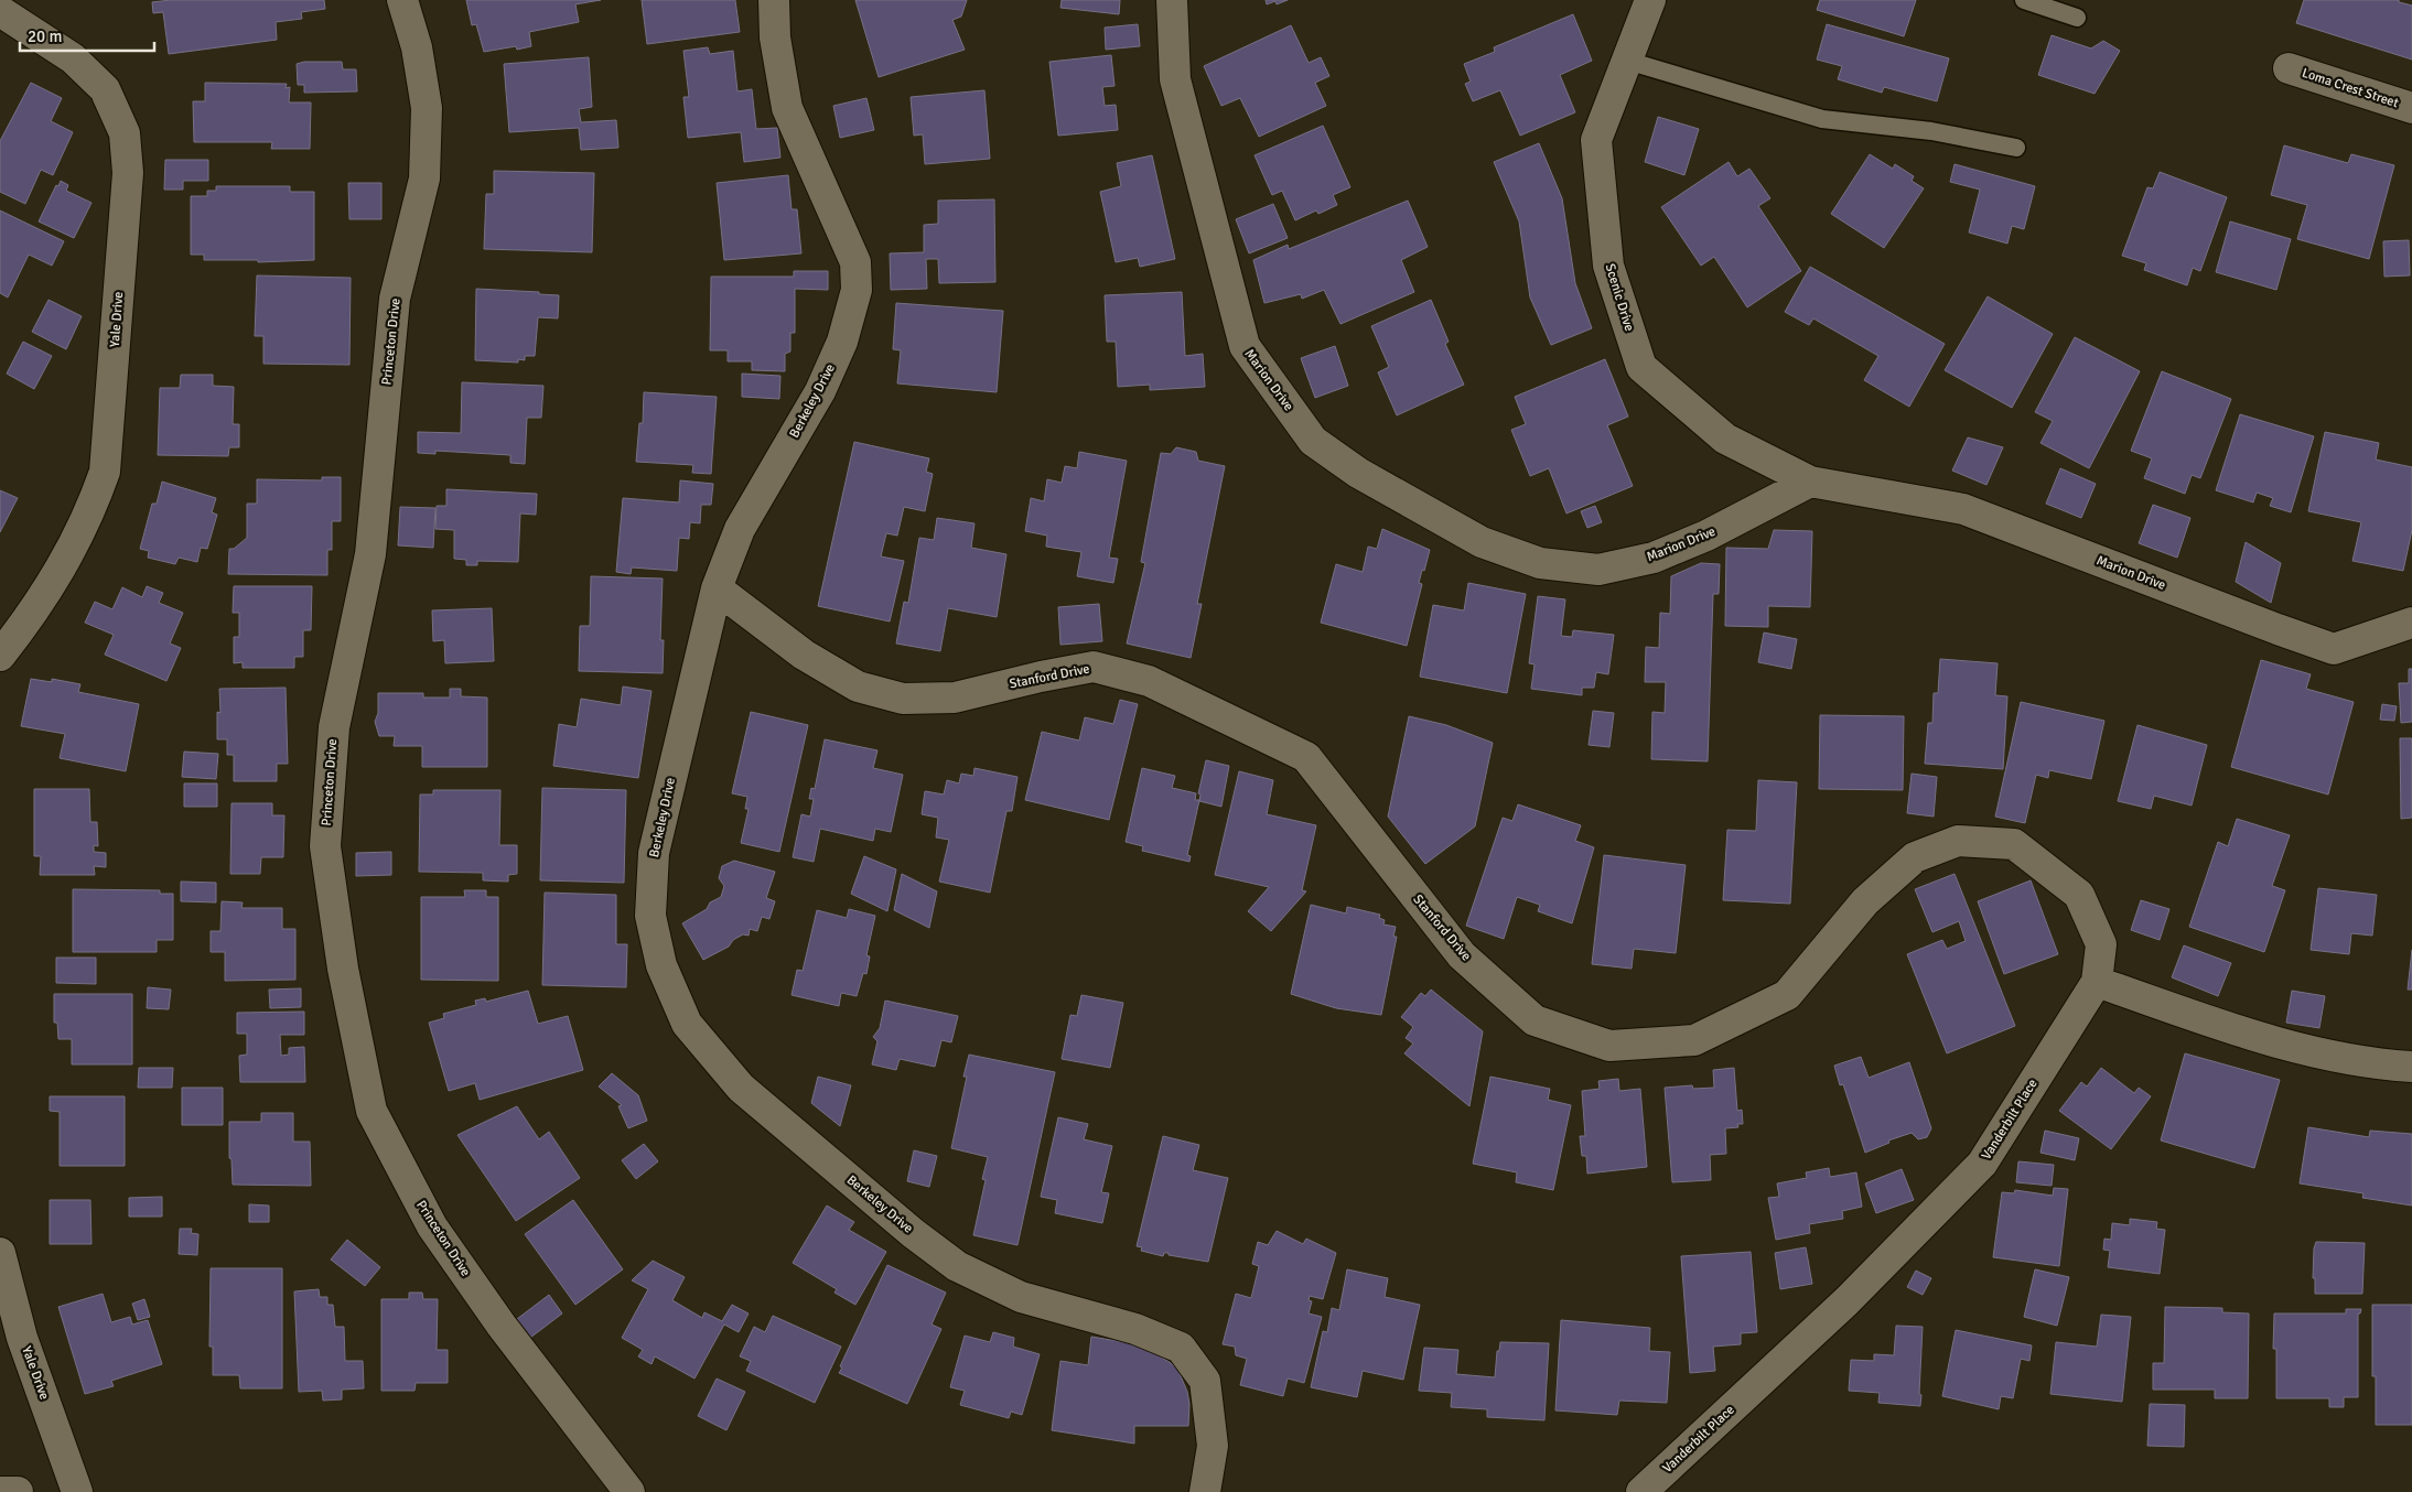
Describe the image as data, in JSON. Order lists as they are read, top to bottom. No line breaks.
{"streets":{"street":["Loma Crest Street","Scenic Drive","Yale Drive","Princeton Drive","Marion Drive","Berkeley Drive","Stanford Drive","Vanderbilt Place"]},"crossings":[["Scenic Drive","Marion Drive"],["Berkeley Drive","Stanford Drive"],["Stanford Drive","Vanderbilt Place"]],"scale_bar":"20 m"}
